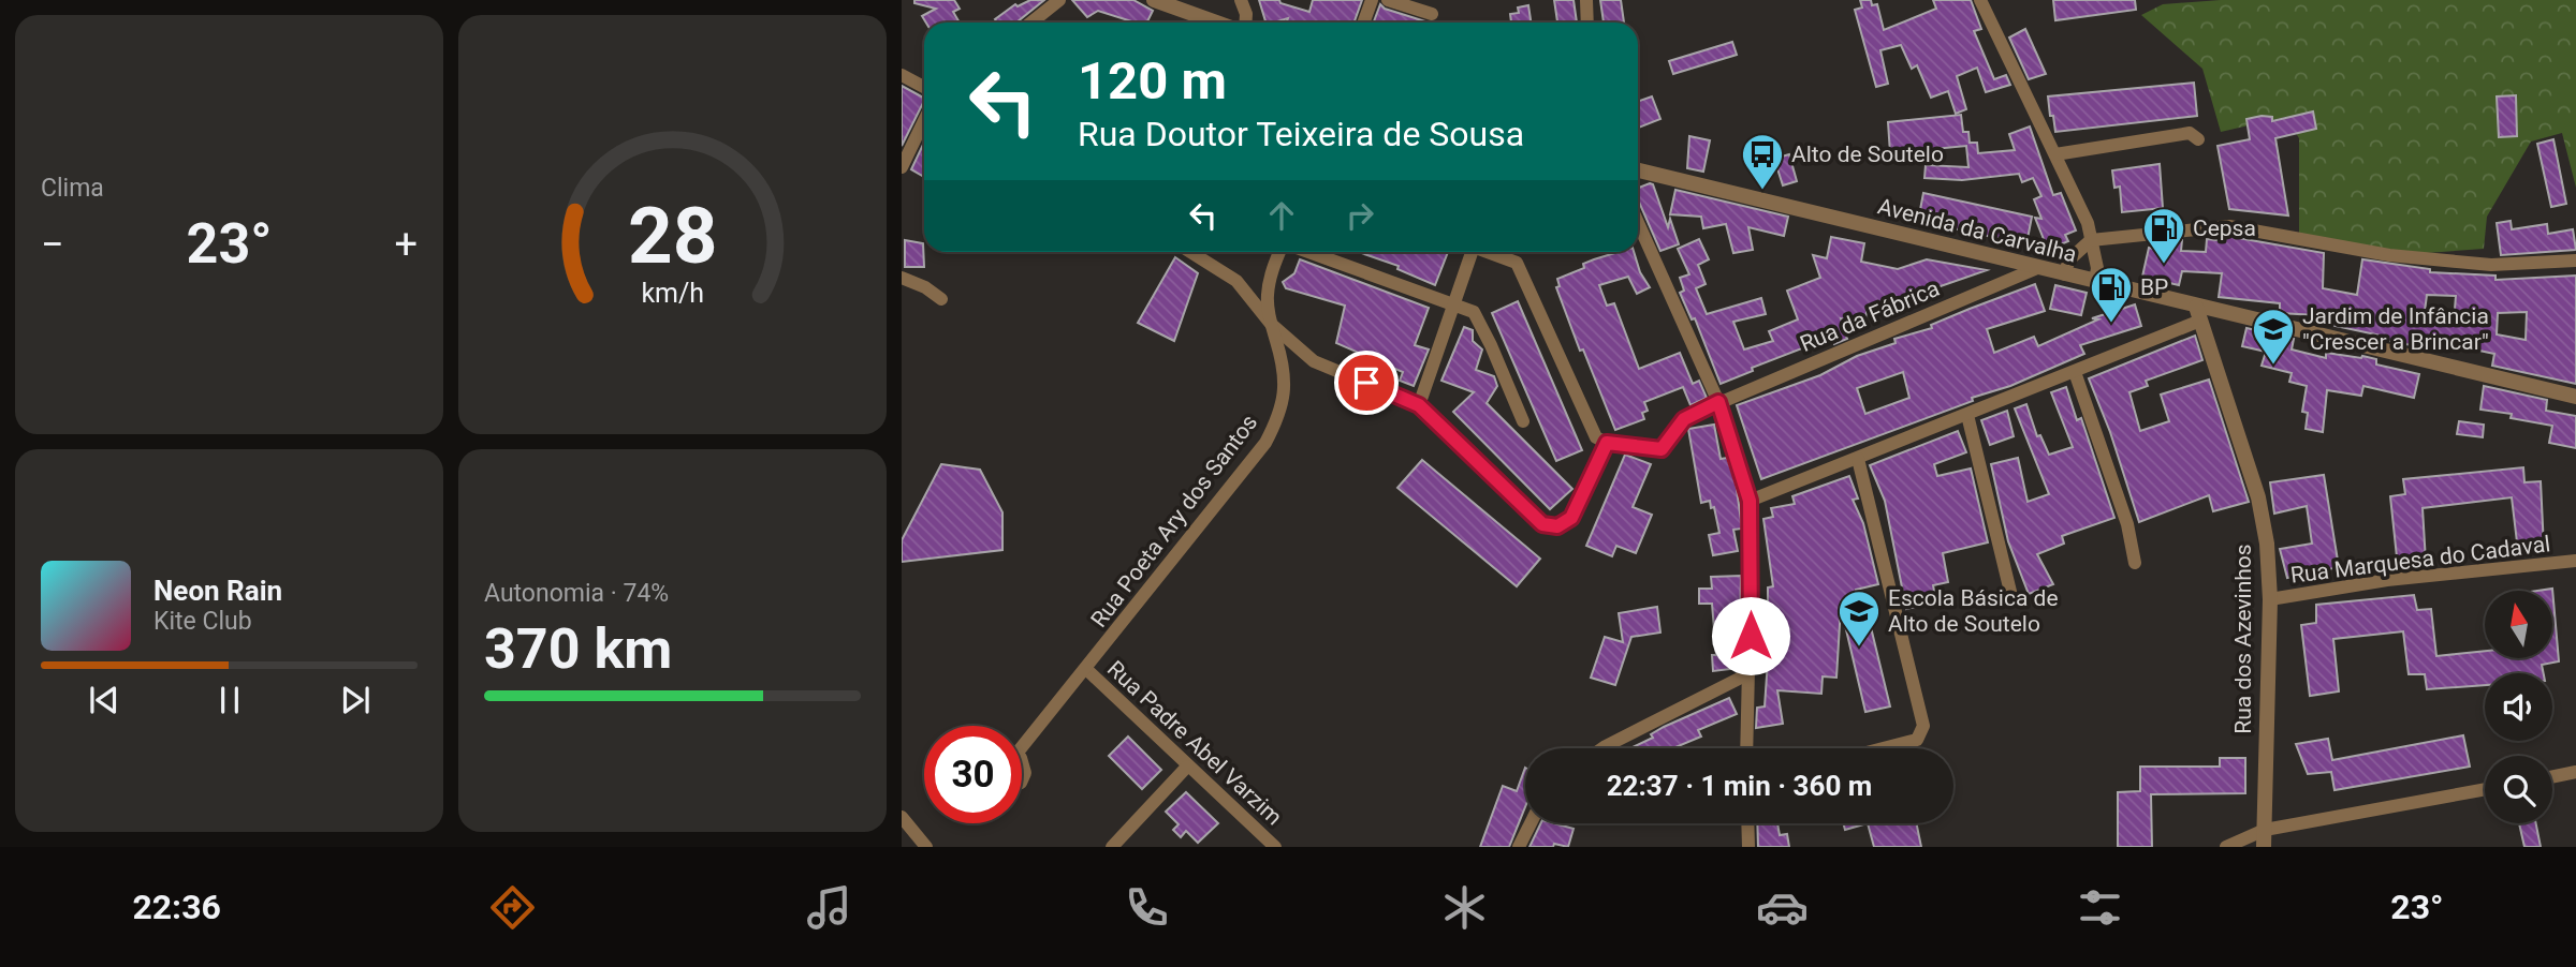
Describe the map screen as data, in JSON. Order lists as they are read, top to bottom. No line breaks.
{"streets":{"street":["Avenida da Carvalha","Rua da Fábrica","Rua Poeta Ary dos Santos","Rua Marquesa do Cadaval","Rua dos Azevinhos","Rua Padre Abel Varzim"]},"crossings":[["Avenida da Carvalha","Rua da Fábrica"],["Avenida da Carvalha","Rua dos Azevinhos"],["Rua Poeta Ary dos Santos","Rua Padre Abel Varzim"],["Rua Marquesa do Cadaval","Rua dos Azevinhos"]],"places":{"bus stop":["Alto de Soutelo"],"fuel station":["Cepsa","BP"],"school or university":["Jardim de Infância \"Crescer a Brincar\"","Escola Básica de Alto de Soutelo"]},"north":"top","page":{"tile":["Clima",["Autonomia · 74%","370 km"]],"turn":["120 m","Rua Doutor Teixeira de Sousa"],"heat":["−","23°","+"],"song":["Neon Rain","Kite Club"],"limit":"30","trip":"22:37 · 1 min · 360 m","tabs":["22:36","23°"],"gauge":["28","km/h"]}}
